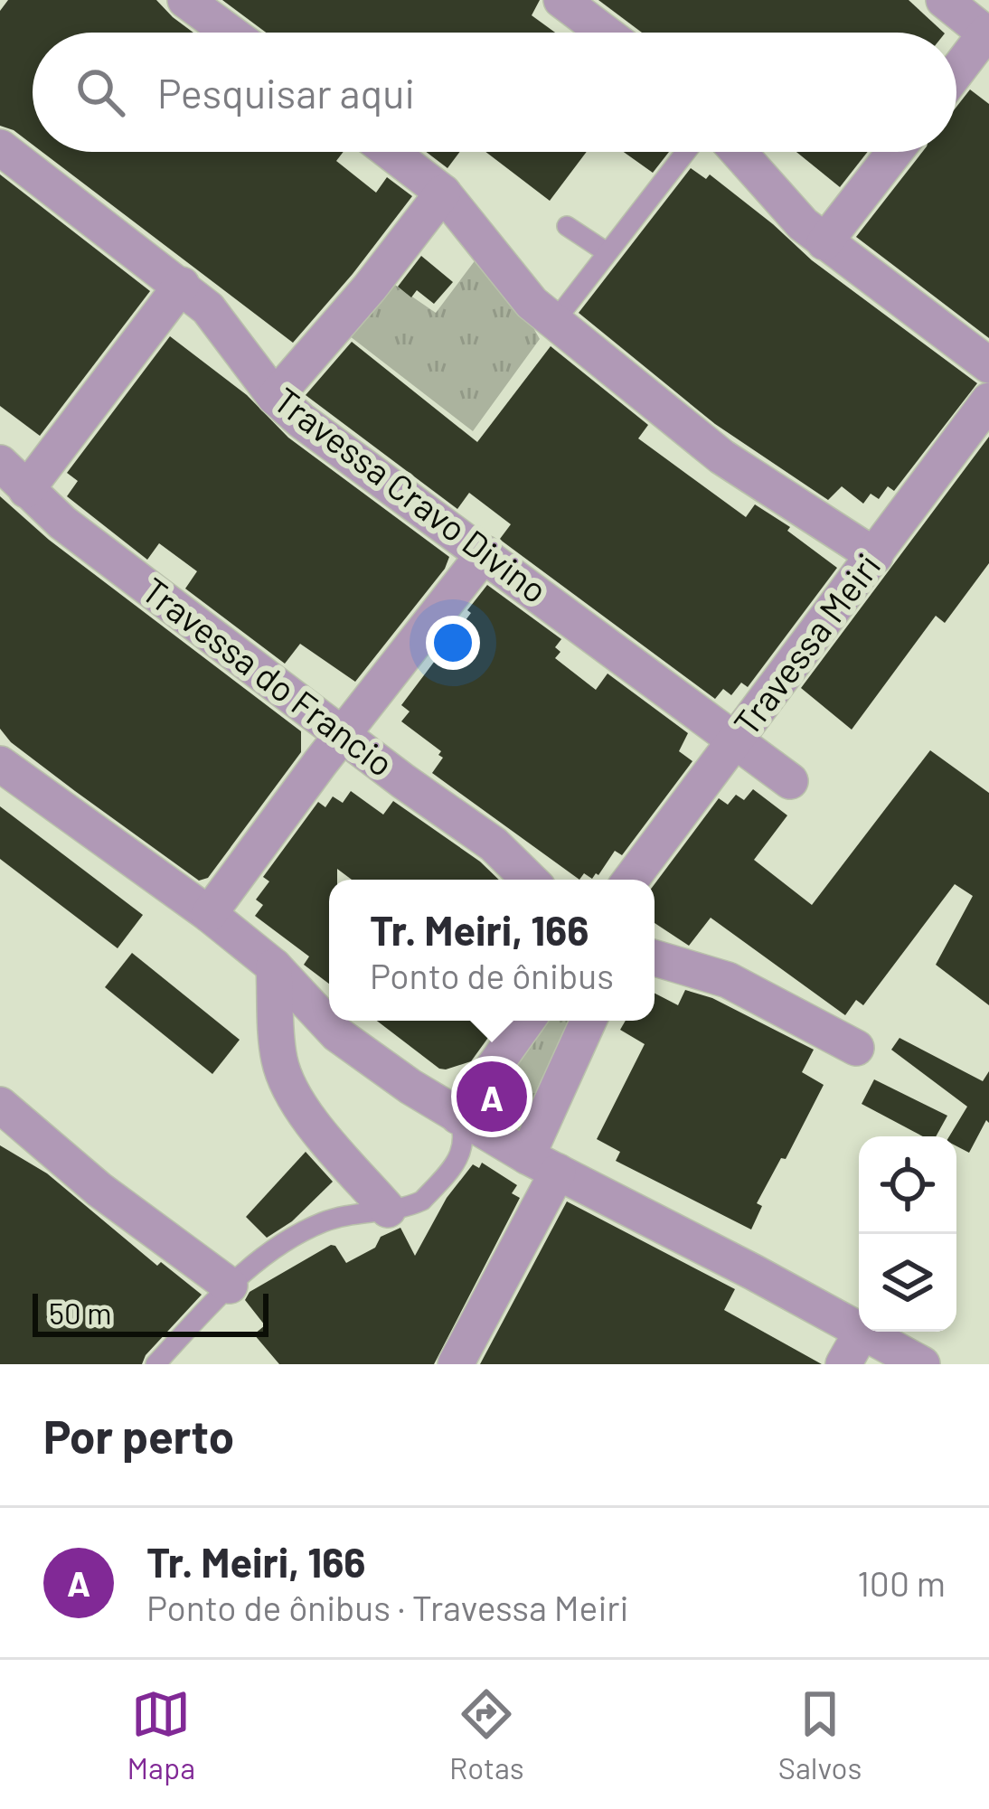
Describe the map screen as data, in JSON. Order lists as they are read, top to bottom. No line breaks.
{"streets":{"street":["Travessa Cravo Divino","Travessa Meiri","Travessa do Francio"]},"crossings":[["Travessa Cravo Divino","Travessa Meiri"]],"scale_bar":"50 m","page":{"search":"Pesquisar aqui","popup":["Tr. Meiri, 166","Ponto de ônibus"],"pins":"A","scale":"50 m","heading":"Por perto","list":[{"mark":"A","name":"Tr. Meiri, 166","note":"Ponto de ônibus · Travessa Meiri","value":"100 m"}],"nav":["Mapa","Rotas","Salvos"]}}
